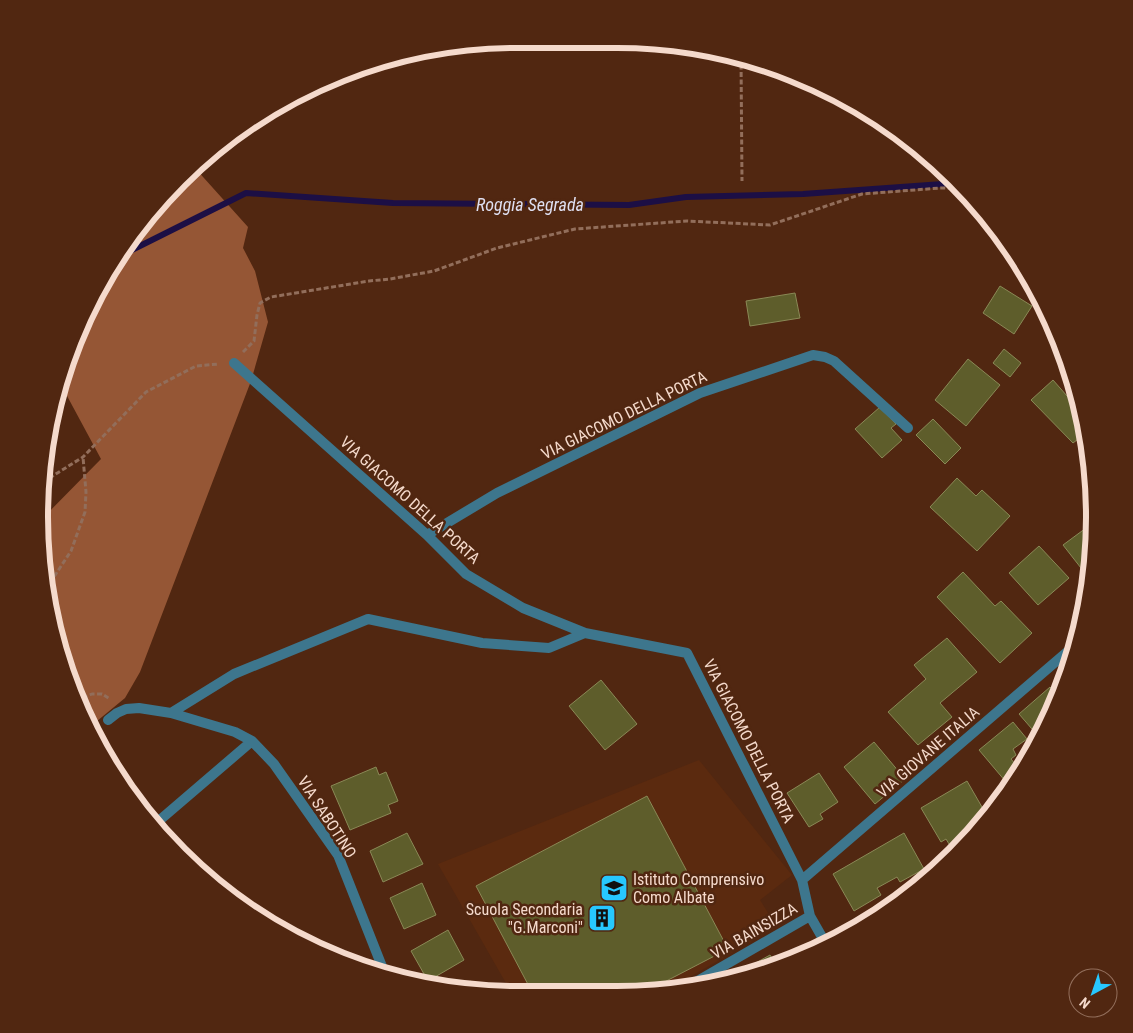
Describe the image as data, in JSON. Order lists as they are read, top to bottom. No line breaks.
{"streets":{"street":["VIA GIACOMO DELLA PORTA","VIA GIOVANE ITALIA","VIA SABOTINO","VIA BAINSIZZA"]},"crossings":[["VIA GIACOMO DELLA PORTA","VIA GIOVANE ITALIA"]],"water":["Roggia Segrada"],"places":{"school or university":["Istituto Comprensivo Como Albate"],"building":["Scuola Secondaria \"G.Marconi\""]},"north":"bottom left"}
